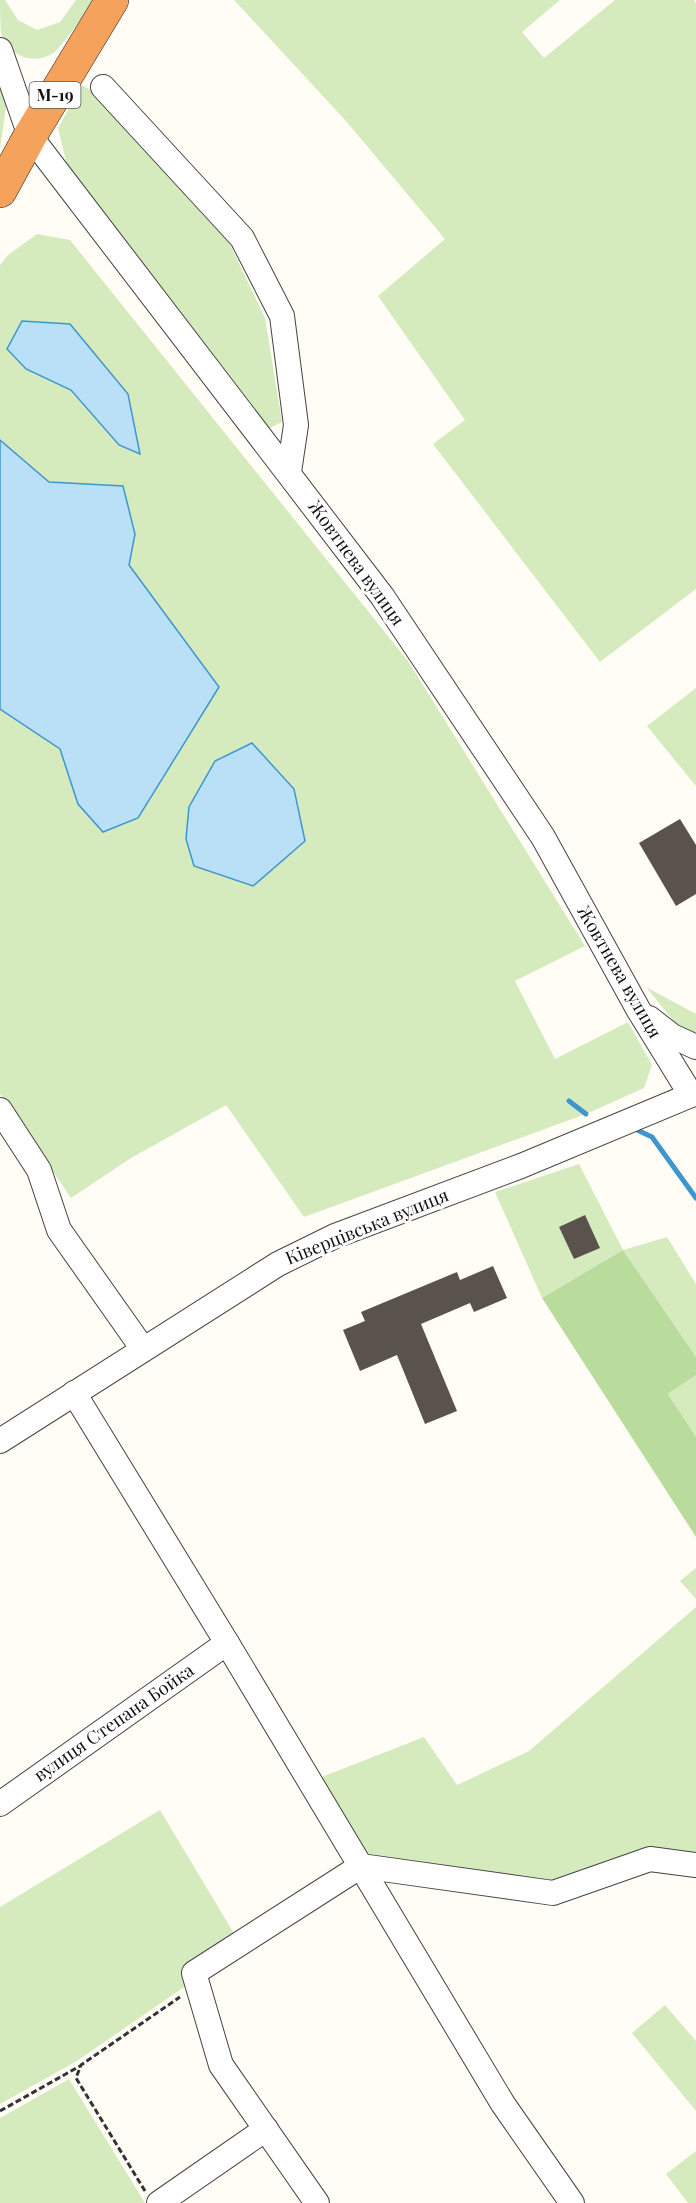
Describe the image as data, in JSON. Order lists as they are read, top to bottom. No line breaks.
{"streets":{"highway":["М-19"],"street":["Жовтнева вулиця","Ківерцівська вулиця","вулиця Степана Бойка"]},"crossings":[["М-19","Жовтнева вулиця"],["Жовтнева вулиця","Ківерцівська вулиця"]]}
